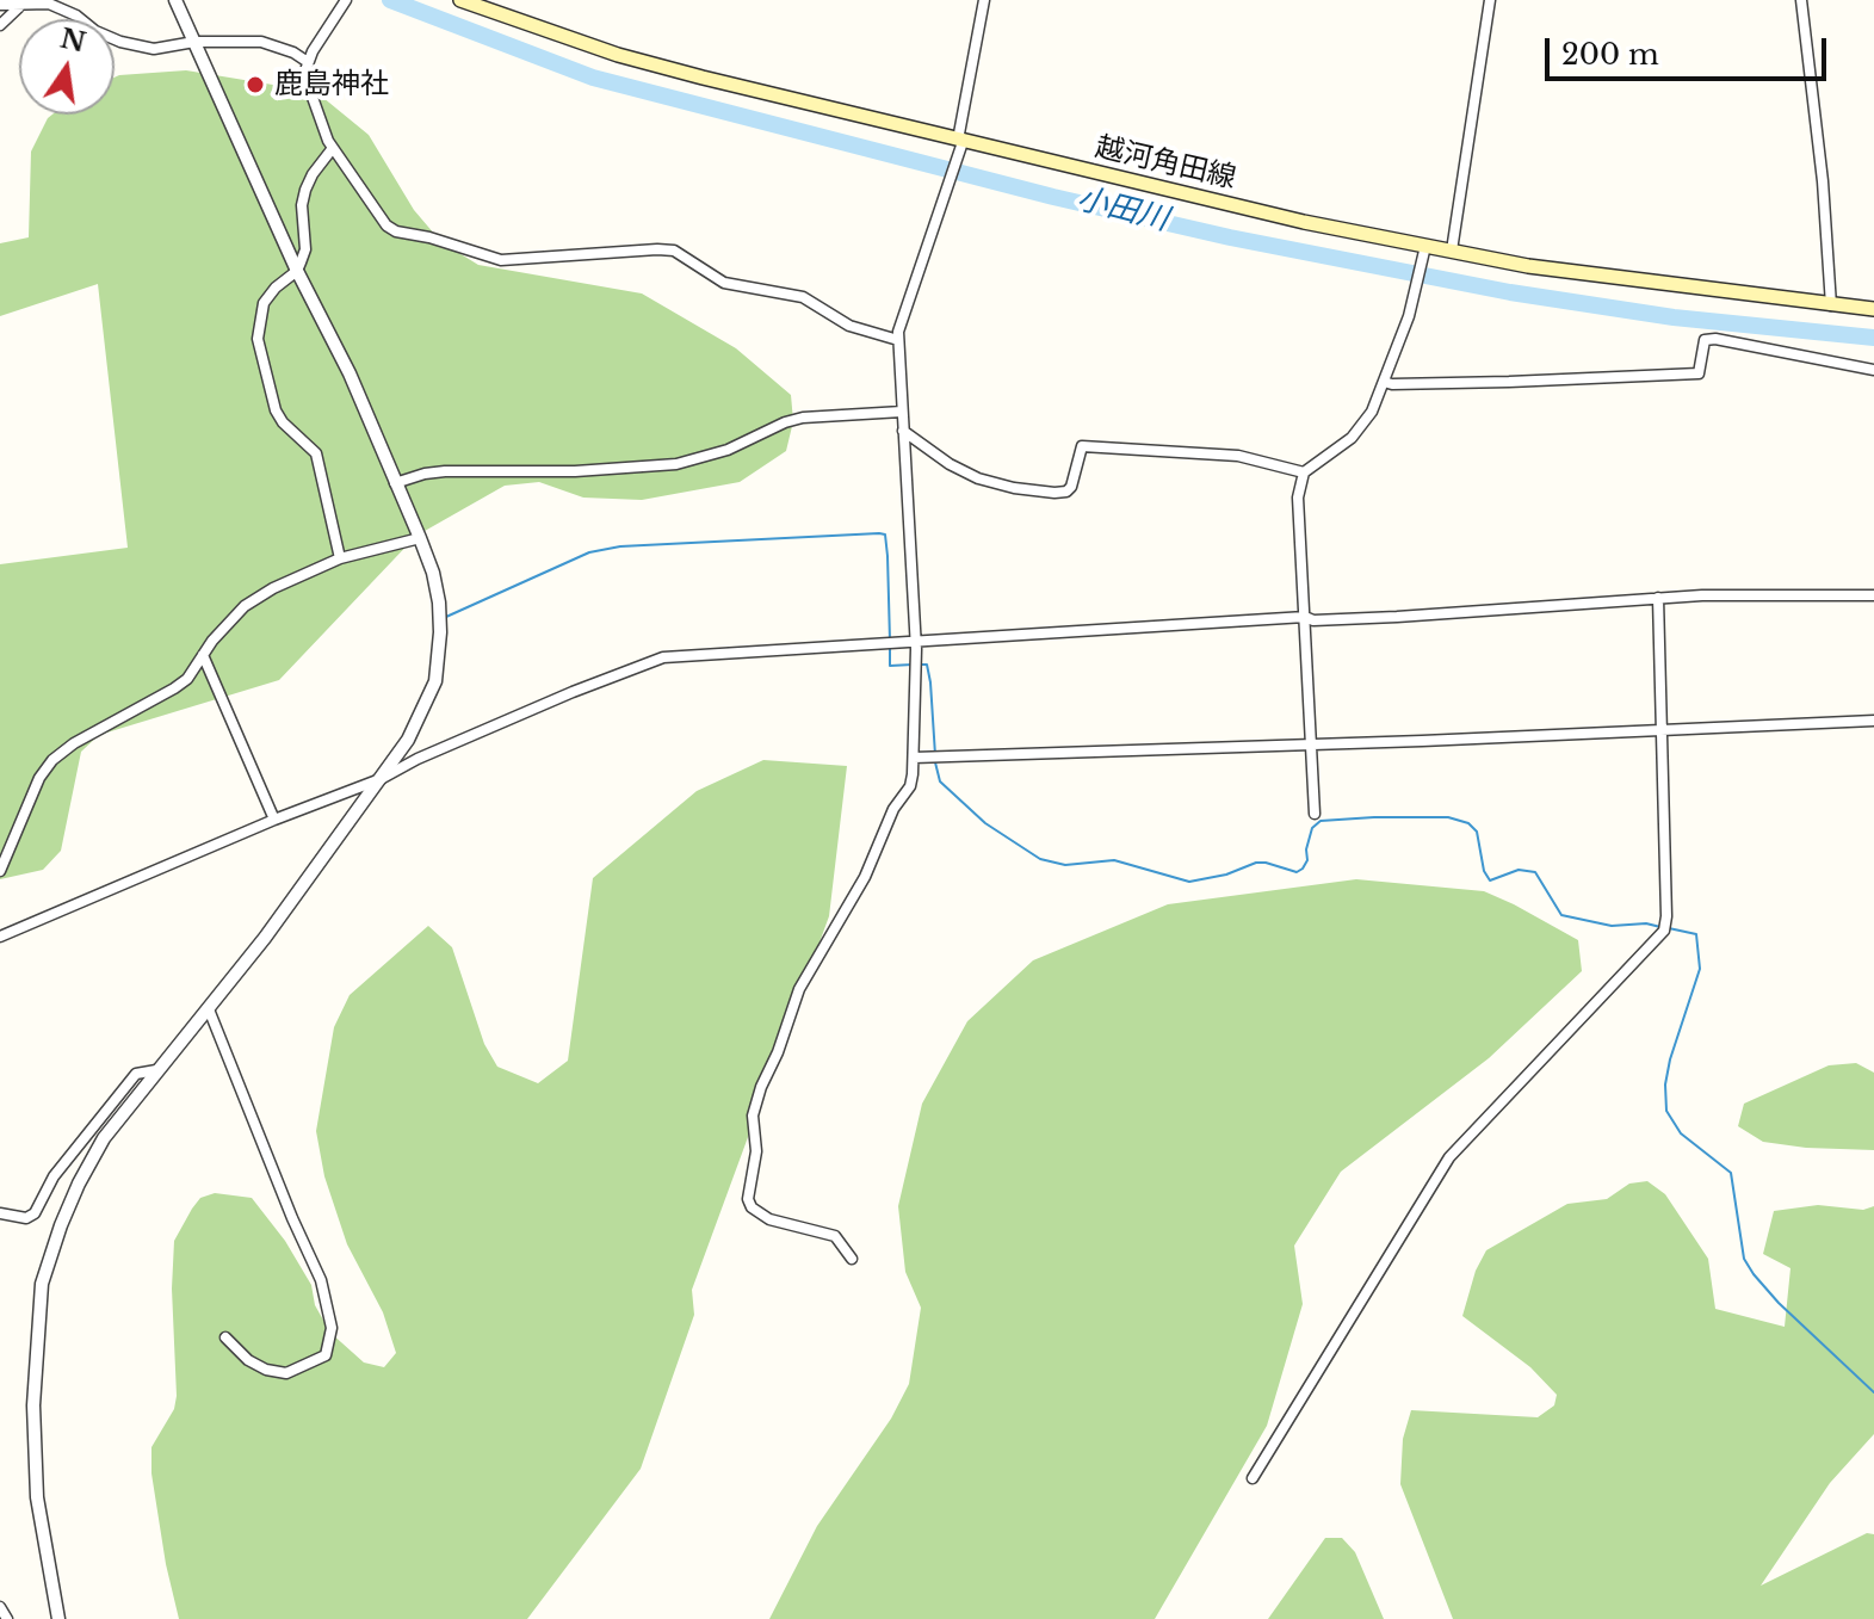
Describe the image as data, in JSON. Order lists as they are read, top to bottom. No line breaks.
{"streets":{"main road":["越河角田線"]},"water":["小田川"],"places":["鹿島神社"],"scale_bar":"200 m","north":"top"}
